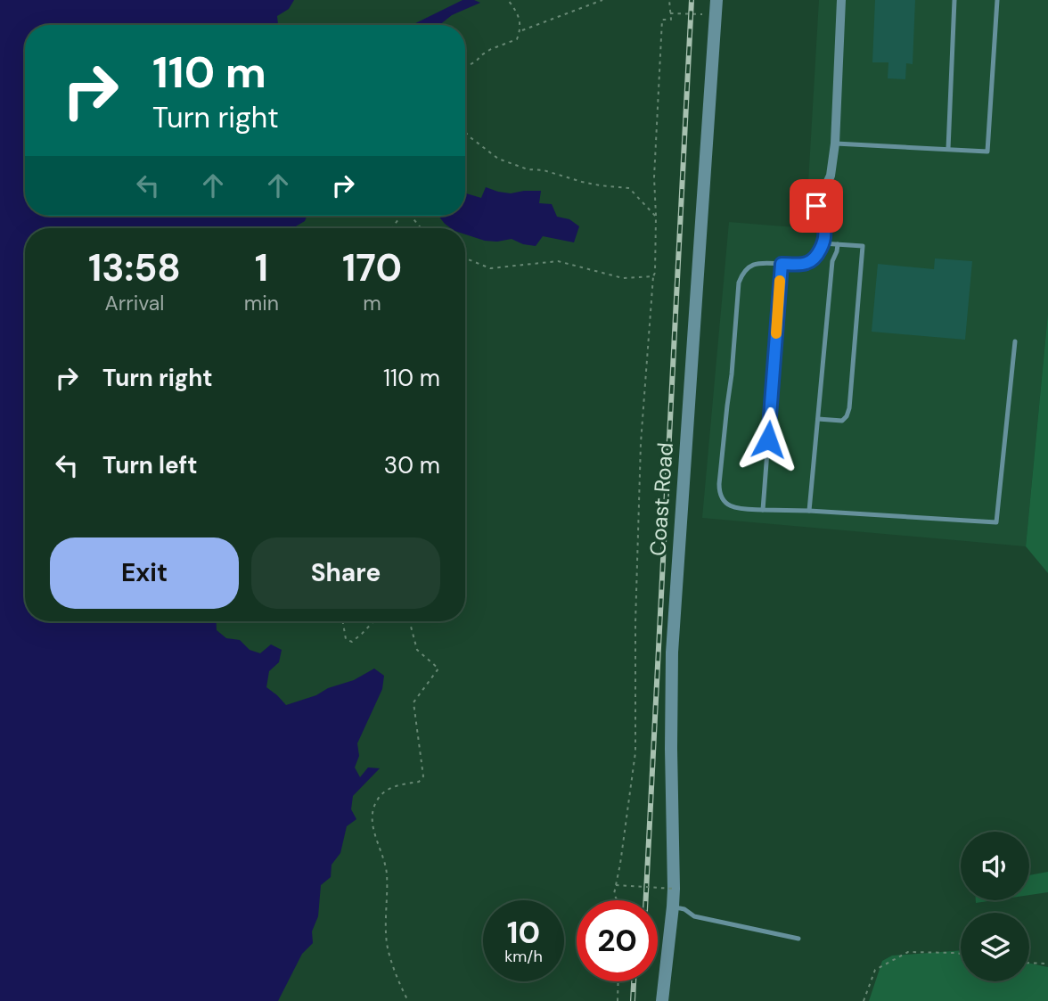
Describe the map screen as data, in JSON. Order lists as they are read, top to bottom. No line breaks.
{"streets":{"street":["Coast Road"]},"page":{"turn":["110 m","Turn right"],"eta":["13:58","Arrival","1","min","170","m"],"list":[{"name":"Turn right","value":"110 m"},{"name":"Turn left","value":"30 m"}],"buttons":["Exit","Share"],"speed":"10 km/h","limit":"20"}}
